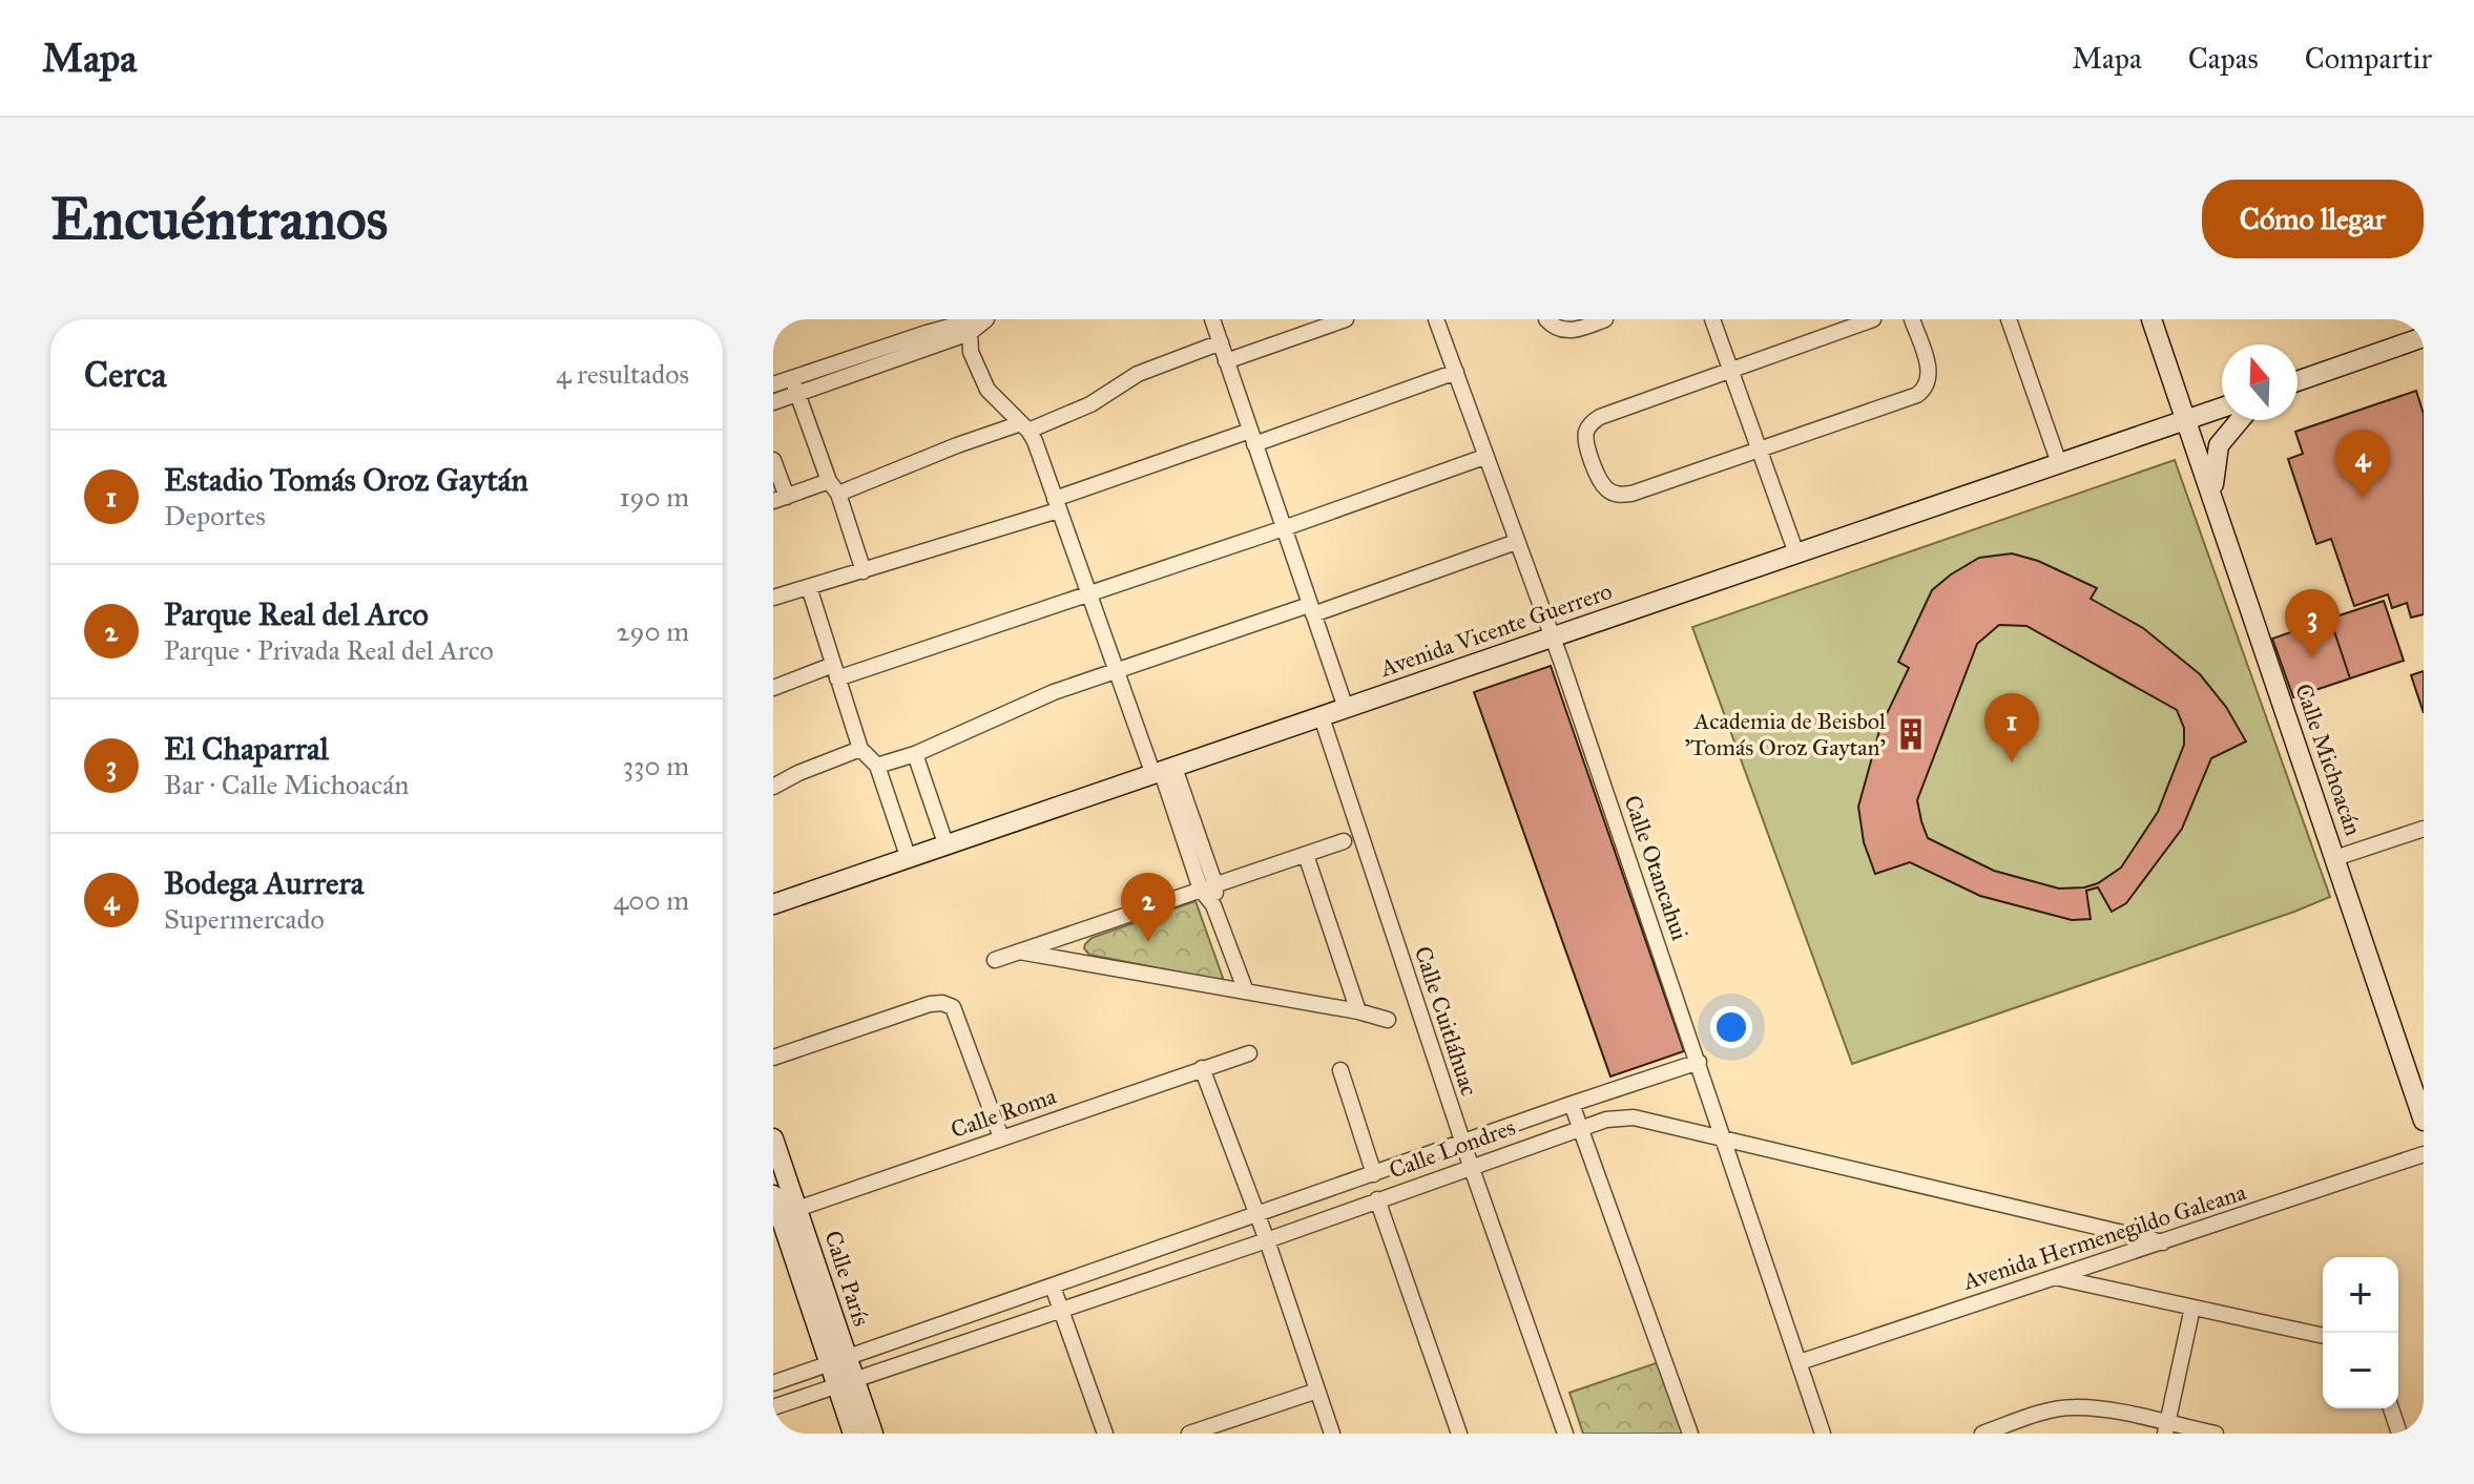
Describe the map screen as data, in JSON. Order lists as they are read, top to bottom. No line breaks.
{"streets":{"main road":["Avenida Vicente Guerrero","Calle Michoacán","Calle París"],"street":["Calle Otancahui","Calle Cuitláhuac","Calle Roma","Calle Londres","Avenida Hermenegildo Galeana"]},"crossings":[["Avenida Vicente Guerrero","Calle Michoacán"],["Avenida Vicente Guerrero","Calle Otancahui"],["Avenida Vicente Guerrero","Calle Cuitláhuac"],["Calle Otancahui","Calle Londres"],["Calle Otancahui","Avenida Hermenegildo Galeana"],["Calle Cuitláhuac","Calle Londres"],["Calle Roma","Calle París"],["Calle Londres","Avenida Hermenegildo Galeana"],["Calle Londres","Calle París"]],"places":{"building":["Academia de Beisbol 'Tomás Oroz Gaytan'"]},"north":"top","page":{"header":"Mapa","nav":["Mapa","Capas","Compartir"],"buttons":"Cómo llegar","title":"Encuéntranos","heading":["Cerca","4 resultados"],"list":[{"mark":"1","name":"Estadio Tomás Oroz Gaytán","note":"Deportes","value":"190 m"},{"mark":"2","name":"Parque Real del Arco","note":"Parque · Privada Real del Arco","value":"290 m"},{"mark":"3","name":"El Chaparral","note":"Bar · Calle Michoacán","value":"330 m"},{"mark":"4","name":"Bodega Aurrera","note":"Supermercado","value":"400 m"}],"pins":["4","3","1","2"],"map_buttons":["+","−"]}}
